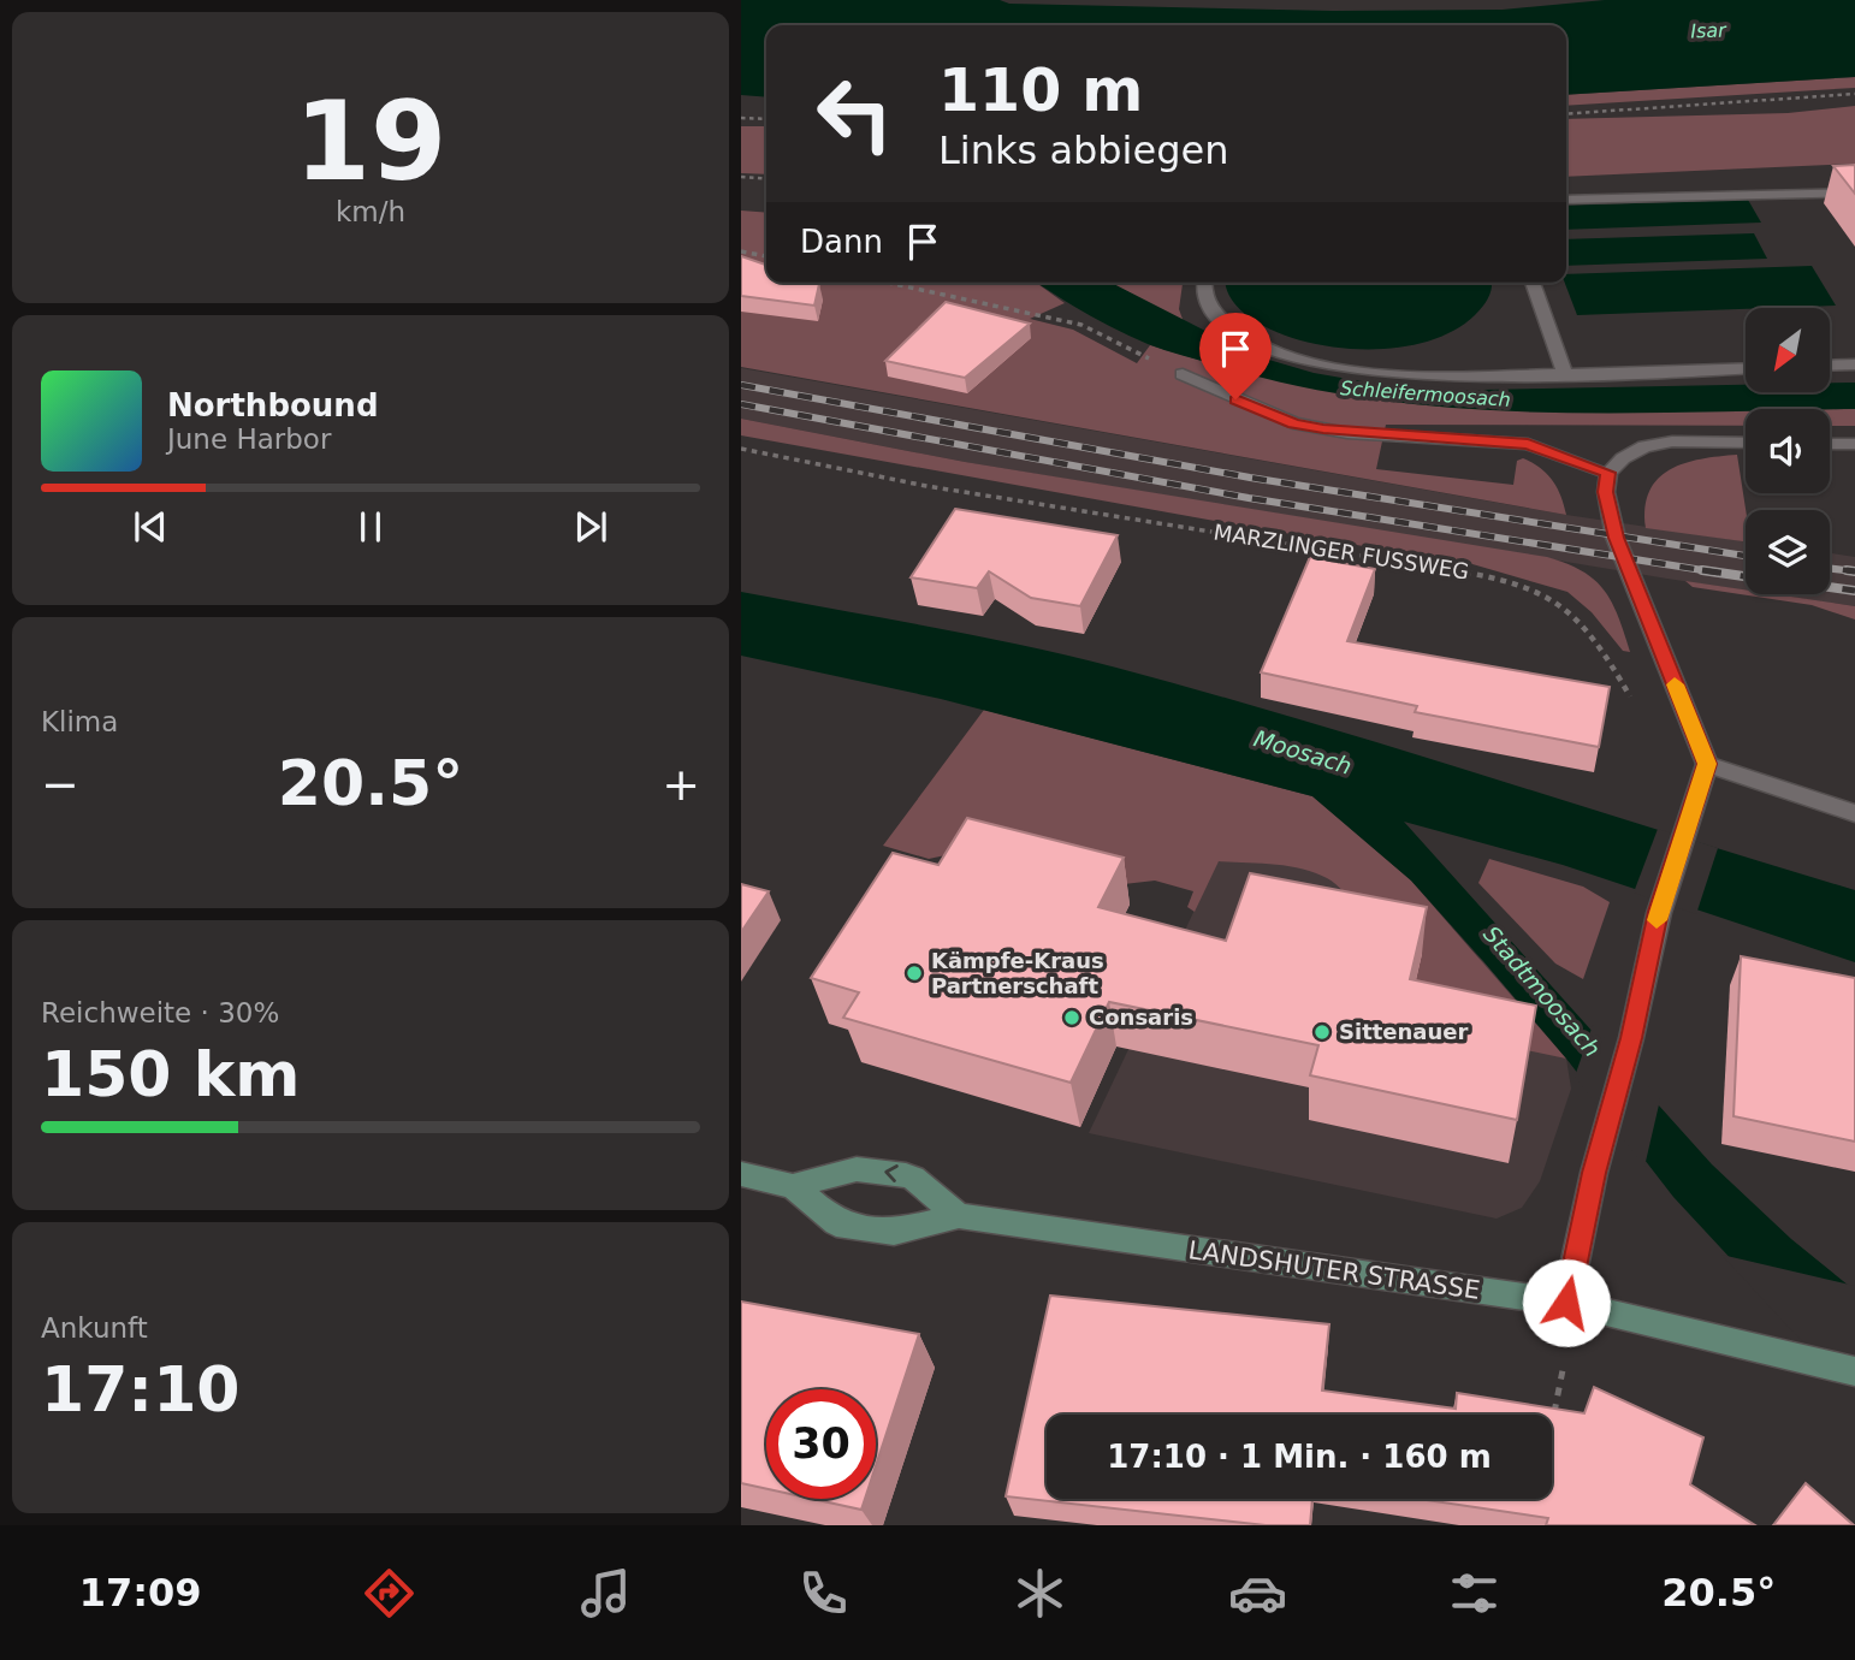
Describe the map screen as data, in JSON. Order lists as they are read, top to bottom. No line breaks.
{"streets":{"main road":["LANDSHUTER STRASSE"],"path":["MARZLINGER FUSSWEG"]},"water":["Isar","Schleifermoosach","Moosach","Stadtmoosach"],"places":["Kämpfe-Kraus Partnerschaft","Consaris","Sittenauer"],"north":"bottom left","page":{"tile":[["19","km/h"],"Klima",["Reichweite · 30%","150 km"],["Ankunft","17:10"]],"turn":["110 m","Links abbiegen"],"then":"Dann","song":["Northbound","June Harbor"],"heat":["−","20.5°","+"],"limit":"30","trip":"17:10 · 1 Min. · 160 m","tabs":["17:09","20.5°"]}}
